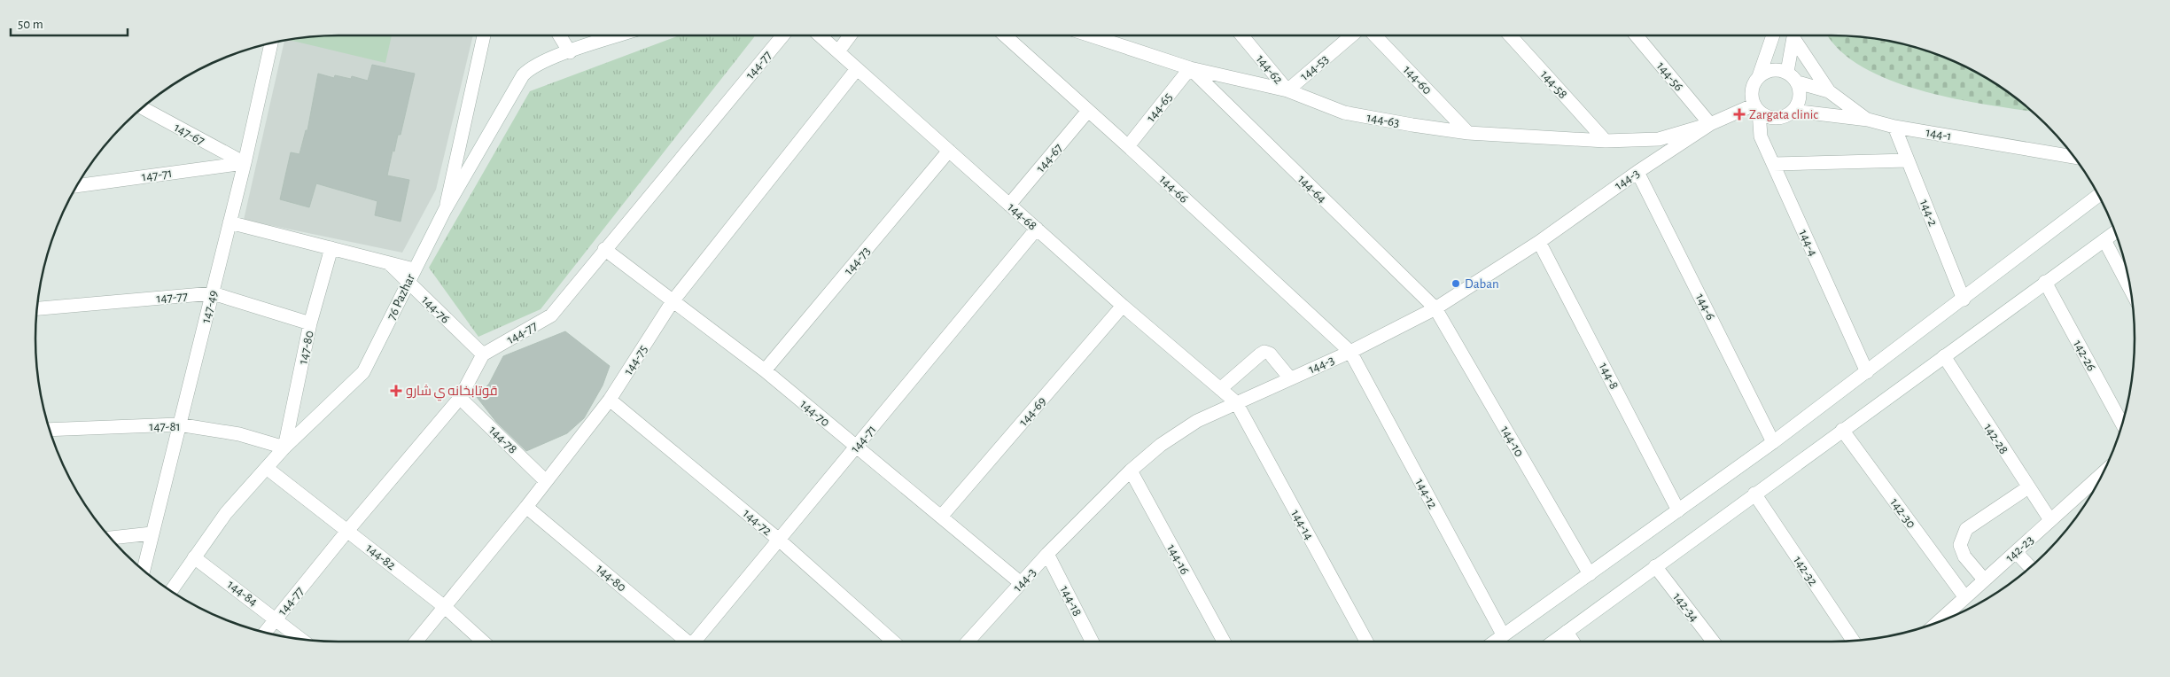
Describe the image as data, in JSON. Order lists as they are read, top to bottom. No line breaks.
{"streets":{"street":["144-77","144-53","144-62","144-56","144-60","144-58","144-65","144-63","147-67","144-1","144-67","147-71","144-3","144-66","144-64","144-2","144-68","144-4","144-73","147-77","76 Pazhar","147-49","144-6","144-76","147-80","142-26","144-75","144-8","144-69","144-70","147-81","144-71","142-28","144-78","144-10","144-12","142-30","144-72","144-14","142-23","144-82","144-16","142-32","144-80","144-84","144-18","142-34"]},"crossings":[["144-77","144-76"],["144-77","144-70"],["144-77","144-78"],["144-77","144-82"],["144-77","144-84"],["144-53","144-62"],["144-53","144-63"],["144-62","144-63"],["144-56","144-63"],["144-56","144-3"],["144-60","144-63"],["144-58","144-63"],["144-65","144-63"],["144-65","144-66"],["144-65","144-64"],["144-63","144-3"],["144-63","144-64"],["147-67","147-71"],["147-67","147-49"],["144-1","144-3"],["144-1","144-2"],["144-1","144-4"],["144-67","144-66"],["144-67","144-68"],["147-71","147-49"],["144-3","144-66"],["144-3","144-64"],["144-3","144-68"],["144-3","144-4"],["144-3","144-6"],["144-3","144-8"],["144-3","144-70"],["144-3","144-10"],["144-3","144-12"],["144-3","144-14"],["144-3","144-16"],["144-3","144-18"],["144-66","144-12"],["144-64","144-10"],["144-68","144-73"],["144-68","144-75"],["144-68","144-69"],["144-68","144-71"],["144-68","144-14"],["144-73","144-70"],["147-77","147-49"],["147-77","147-80"],["76 Pazhar","144-76"],["76 Pazhar","147-80"],["76 Pazhar","147-81"],["76 Pazhar","144-82"],["76 Pazhar","144-84"],["147-49","147-81"],["147-80","147-81"],["144-75","144-70"],["144-75","144-78"],["144-75","144-72"],["144-75","144-82"],["144-75","144-80"],["144-69","144-70"],["144-70","144-71"],["144-71","144-72"],["142-28","142-23"],["142-30","142-23"]],"places":{"health":["Zargata clinic","قوتابخانه ي شارو"],"other":["Daban"]},"scale_bar":"50 m"}
